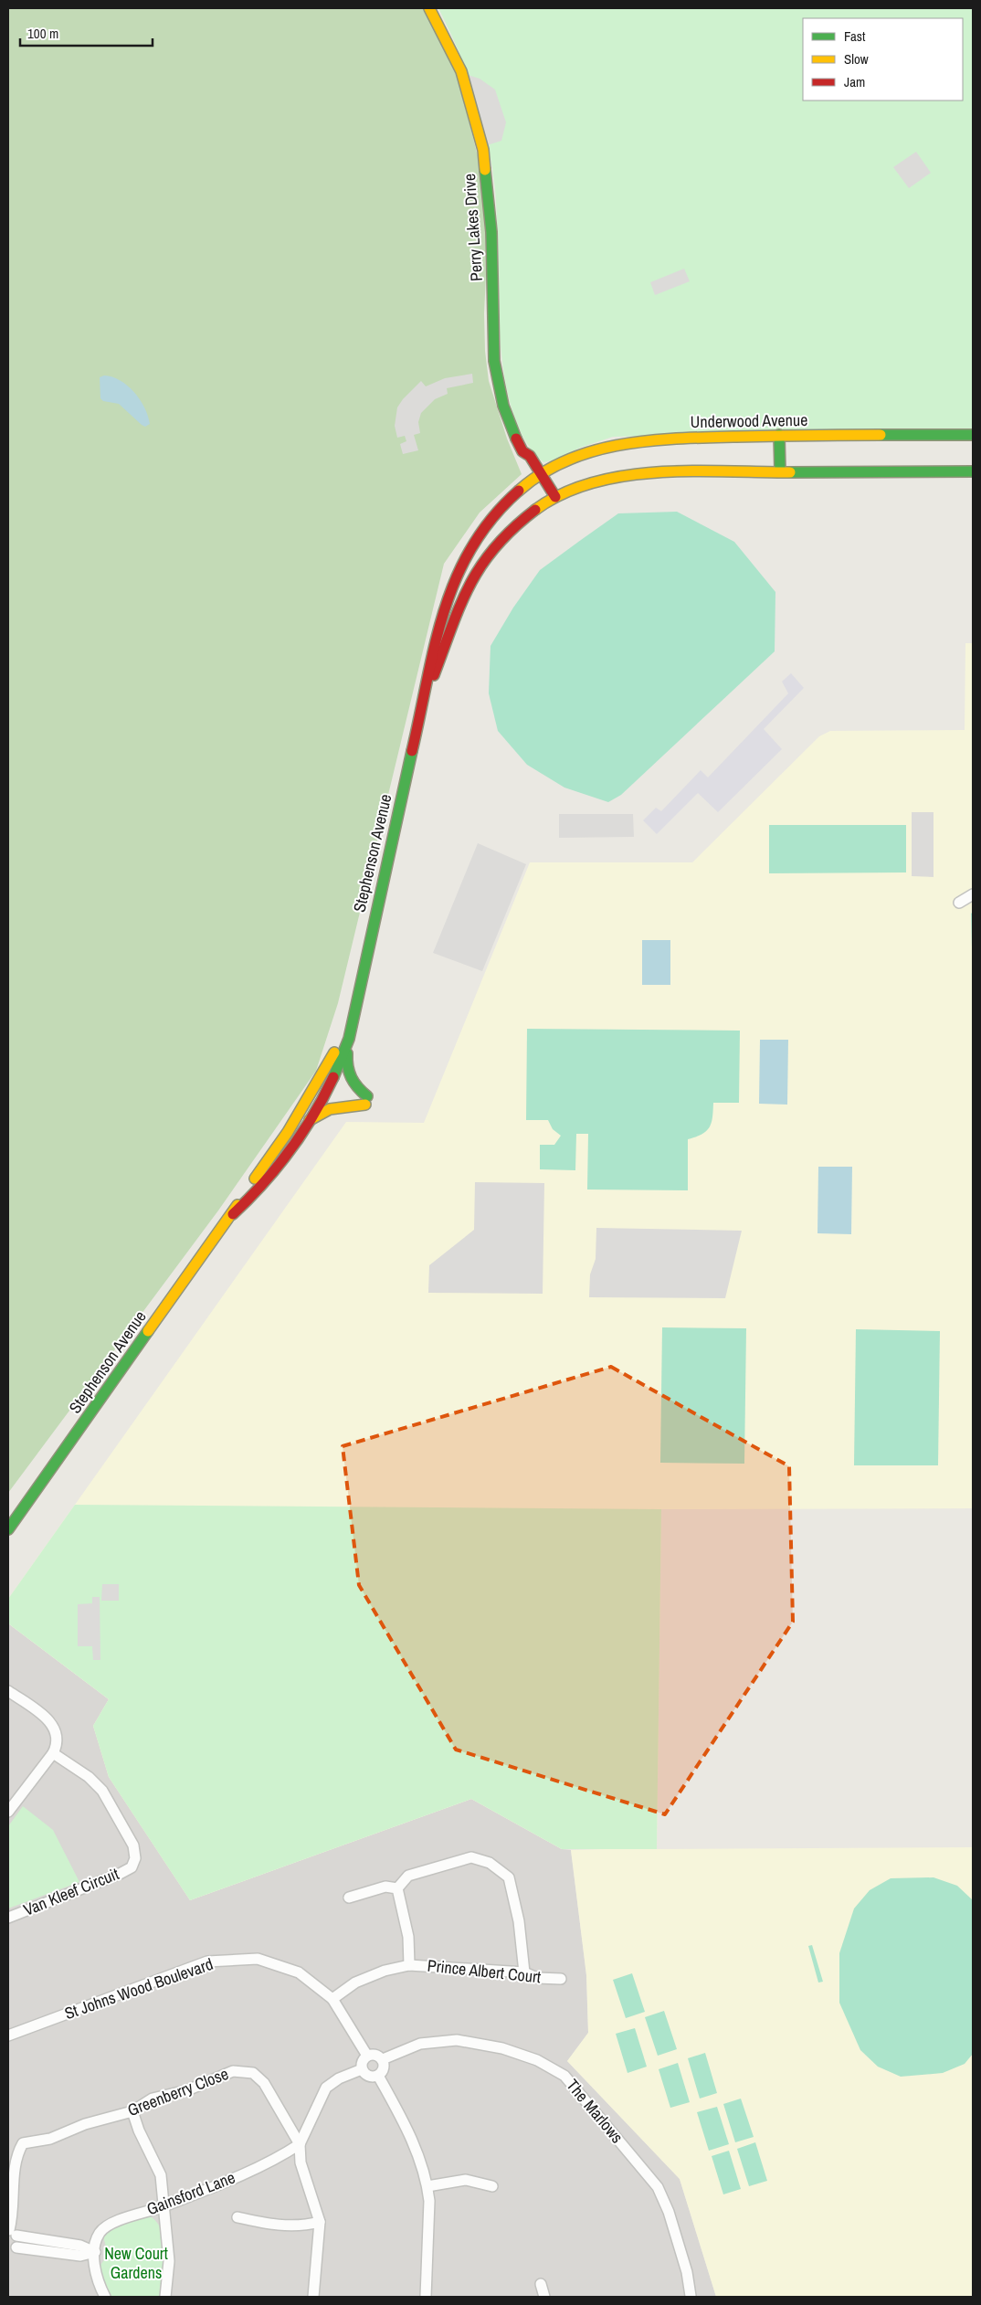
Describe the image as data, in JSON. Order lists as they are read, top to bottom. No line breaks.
{"streets":{"main road":["Perry Lakes Drive","Underwood Avenue","Stephenson Avenue"],"street":["Van Kleef Circuit","Prince Albert Court","St Johns Wood Boulevard","Greenberry Close","The Marlows","Gainsford Lane"]},"crossings":[["Perry Lakes Drive","Underwood Avenue"],["Perry Lakes Drive","Stephenson Avenue"],["Underwood Avenue","Stephenson Avenue"],["Prince Albert Court","St Johns Wood Boulevard"],["St Johns Wood Boulevard","The Marlows"],["Greenberry Close","Gainsford Lane"]],"parks":["New Court Gardens"],"legend":["Fast","Slow","Jam"],"scale_bar":"100 m"}
